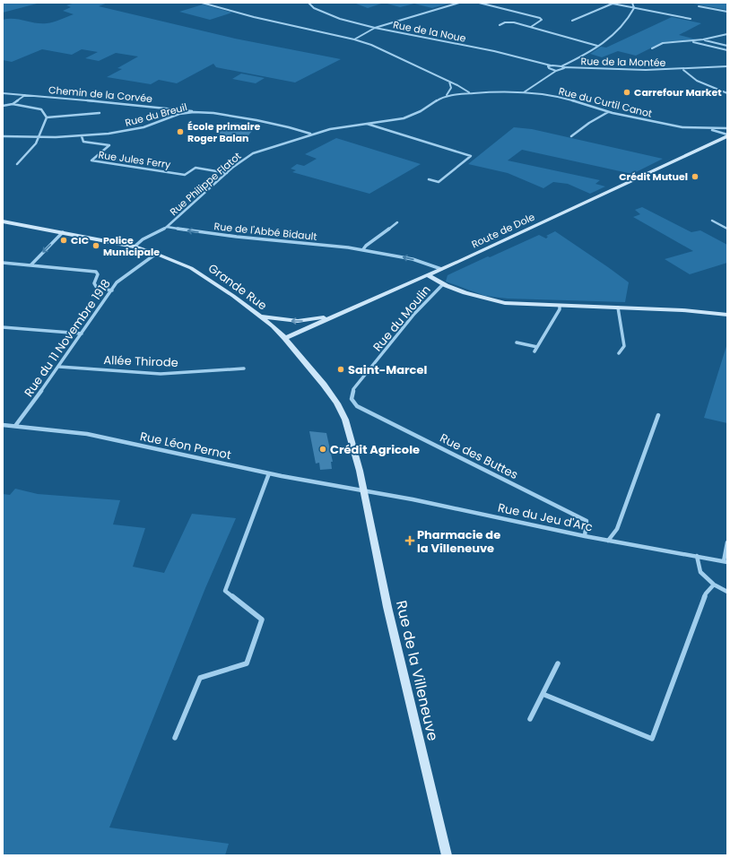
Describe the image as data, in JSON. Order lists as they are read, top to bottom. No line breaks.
{"streets":{"main road":["Route de Dole","Grande Rue","Rue de la Villeneuve"],"street":["Rue de la Noue","Rue de la Montée","Chemin de la Corvée","Rue du Curtil Canot","Rue du Breuil","Rue Jules Ferry","Rue Philippe Flatot","Rue de l'Abbé Bidault","Rue du Moulin","Rue du 11 Novembre 1918","Allée Thirode","Rue Léon Pernot","Rue des Buttes","Rue du Jeu d'Arc"]},"crossings":[["Rue de la Noue","Rue de la Montée"],["Chemin de la Corvée","Rue du Breuil"],["Rue du Curtil Canot","Rue Philippe Flatot"],["Rue du Curtil Canot","Route de Dole"],["Rue du Breuil","Rue Jules Ferry"],["Rue du Breuil","Rue Philippe Flatot"],["Rue Jules Ferry","Rue Philippe Flatot"],["Rue Philippe Flatot","Rue de l'Abbé Bidault"],["Rue Philippe Flatot","Grande Rue"],["Route de Dole","Rue de l'Abbé Bidault"],["Route de Dole","Grande Rue"],["Grande Rue","Rue du 11 Novembre 1918"],["Grande Rue","Rue Léon Pernot"],["Grande Rue","Rue du Jeu d'Arc"],["Grande Rue","Rue de la Villeneuve"],["Rue du Moulin","Rue des Buttes"],["Rue du 11 Novembre 1918","Allée Thirode"],["Rue du 11 Novembre 1918","Rue Léon Pernot"],["Rue Léon Pernot","Rue du Jeu d'Arc"],["Rue Léon Pernot","Rue de la Villeneuve"],["Rue des Buttes","Rue du Jeu d'Arc"],["Rue du Jeu d'Arc","Rue de la Villeneuve"]],"one_way":["Rue de l'Abbé Bidault"],"places":{"other":["Carrefour Market","École primaire Roger Balan","Crédit Mutuel","CIC","Police Municipale","Saint-Marcel","Crédit Agricole"],"health":["Pharmacie de la Villeneuve"]}}
